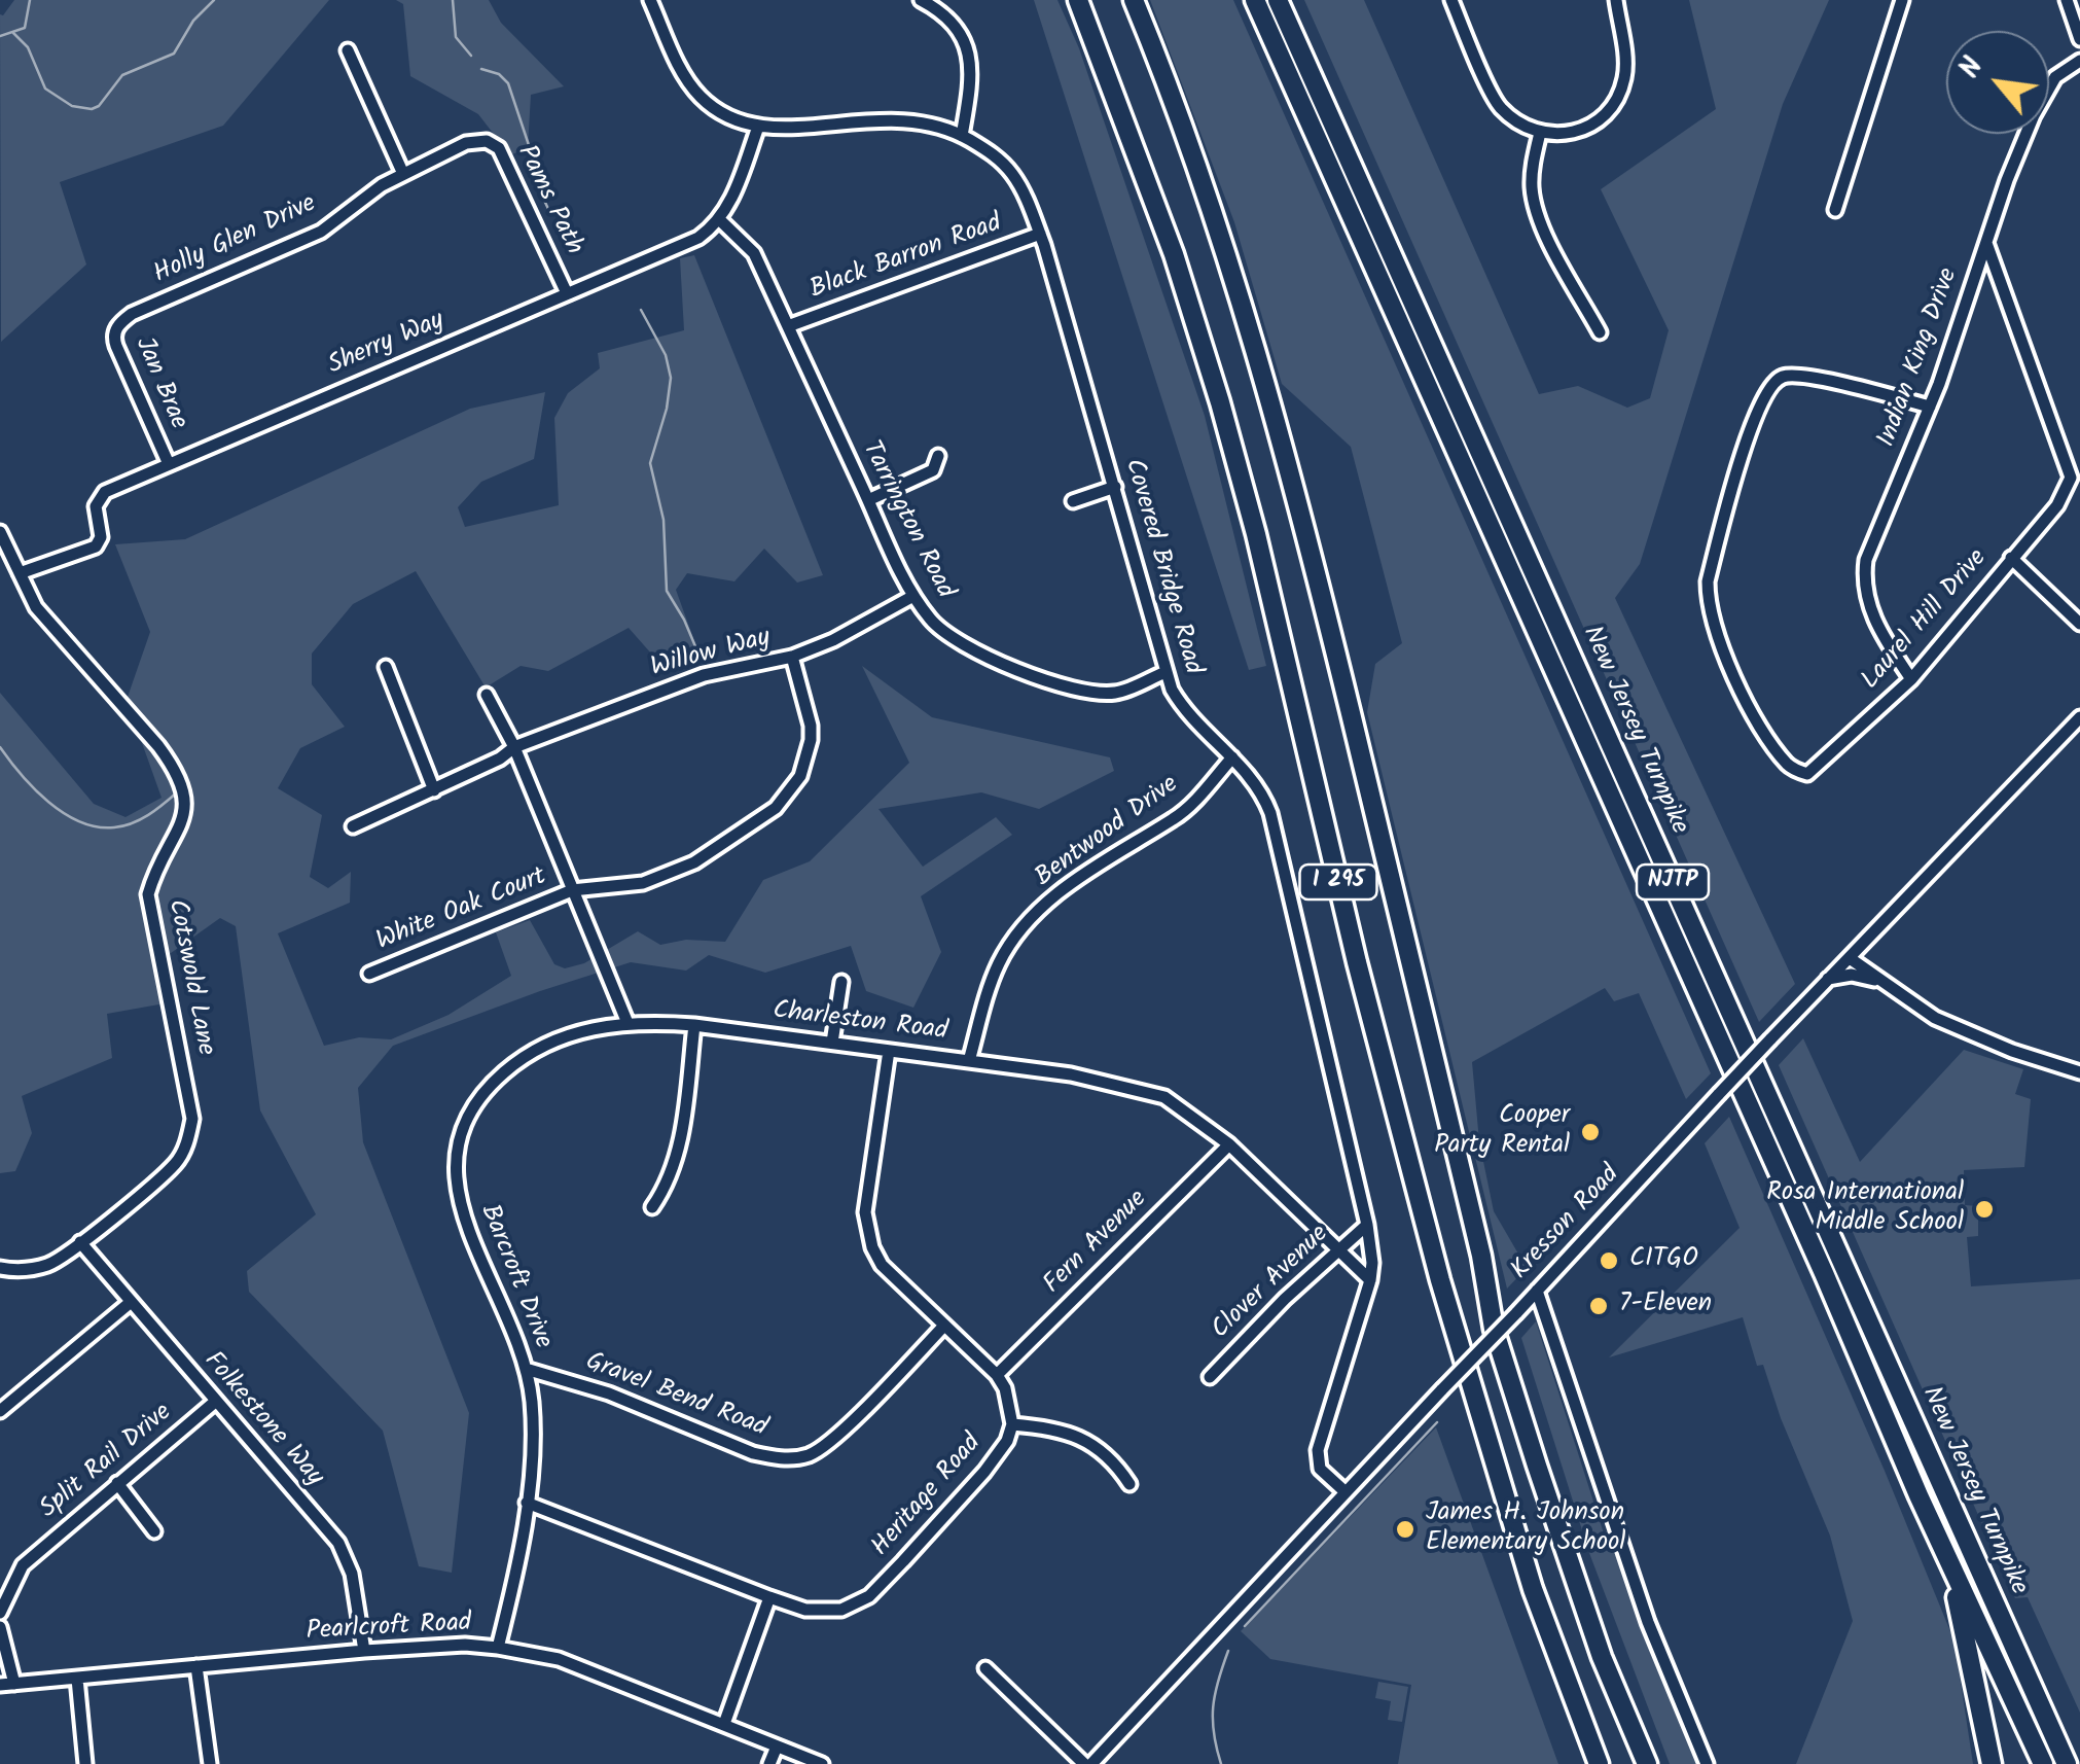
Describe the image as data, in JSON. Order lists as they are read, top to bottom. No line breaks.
{"streets":{"highway":["New Jersey Turnpike","I 295","NJTP"],"street":["Pams Path","Holly Glen Drive","Black Barron Road","Sherry Way","Indian King Drive","Jan Brae","Tarrington Road","Covered Bridge Road","Laurel Hill Drive","Willow Way","Bentwood Drive","White Oak Court","Cotswold Lane","Charleston Road","Kresson Road","Fern Avenue","Barcroft Drive","Clover Avenue","Gravel Bend Road","Folkestone Way","Split Rail Drive","Heritage Road","Pearlcroft Road"]},"crossings":[["Pams Path","Holly Glen Drive"],["Pams Path","Sherry Way"],["Holly Glen Drive","Jan Brae"],["Black Barron Road","Tarrington Road"],["Black Barron Road","Covered Bridge Road"],["Sherry Way","Jan Brae"],["Sherry Way","Tarrington Road"],["Sherry Way","Cotswold Lane"],["Indian King Drive","Laurel Hill Drive"],["Tarrington Road","Covered Bridge Road"],["Tarrington Road","Willow Way"],["Covered Bridge Road","Bentwood Drive"],["Covered Bridge Road","Charleston Road"],["Covered Bridge Road","Kresson Road"],["Covered Bridge Road","Clover Avenue"],["Willow Way","White Oak Court"],["Bentwood Drive","Charleston Road"],["Cotswold Lane","Folkestone Way"],["Charleston Road","Fern Avenue"],["Charleston Road","Barcroft Drive"],["Charleston Road","Clover Avenue"],["Fern Avenue","Heritage Road"],["Barcroft Drive","Gravel Bend Road"],["Barcroft Drive","Heritage Road"],["Barcroft Drive","Pearlcroft Road"],["Folkestone Way","Split Rail Drive"],["Folkestone Way","Pearlcroft Road"]],"places":["Cooper Party Rental","Rosa International Middle School","CITGO","7-Eleven","James H. Johnson Elementary School"],"north":"top left"}
